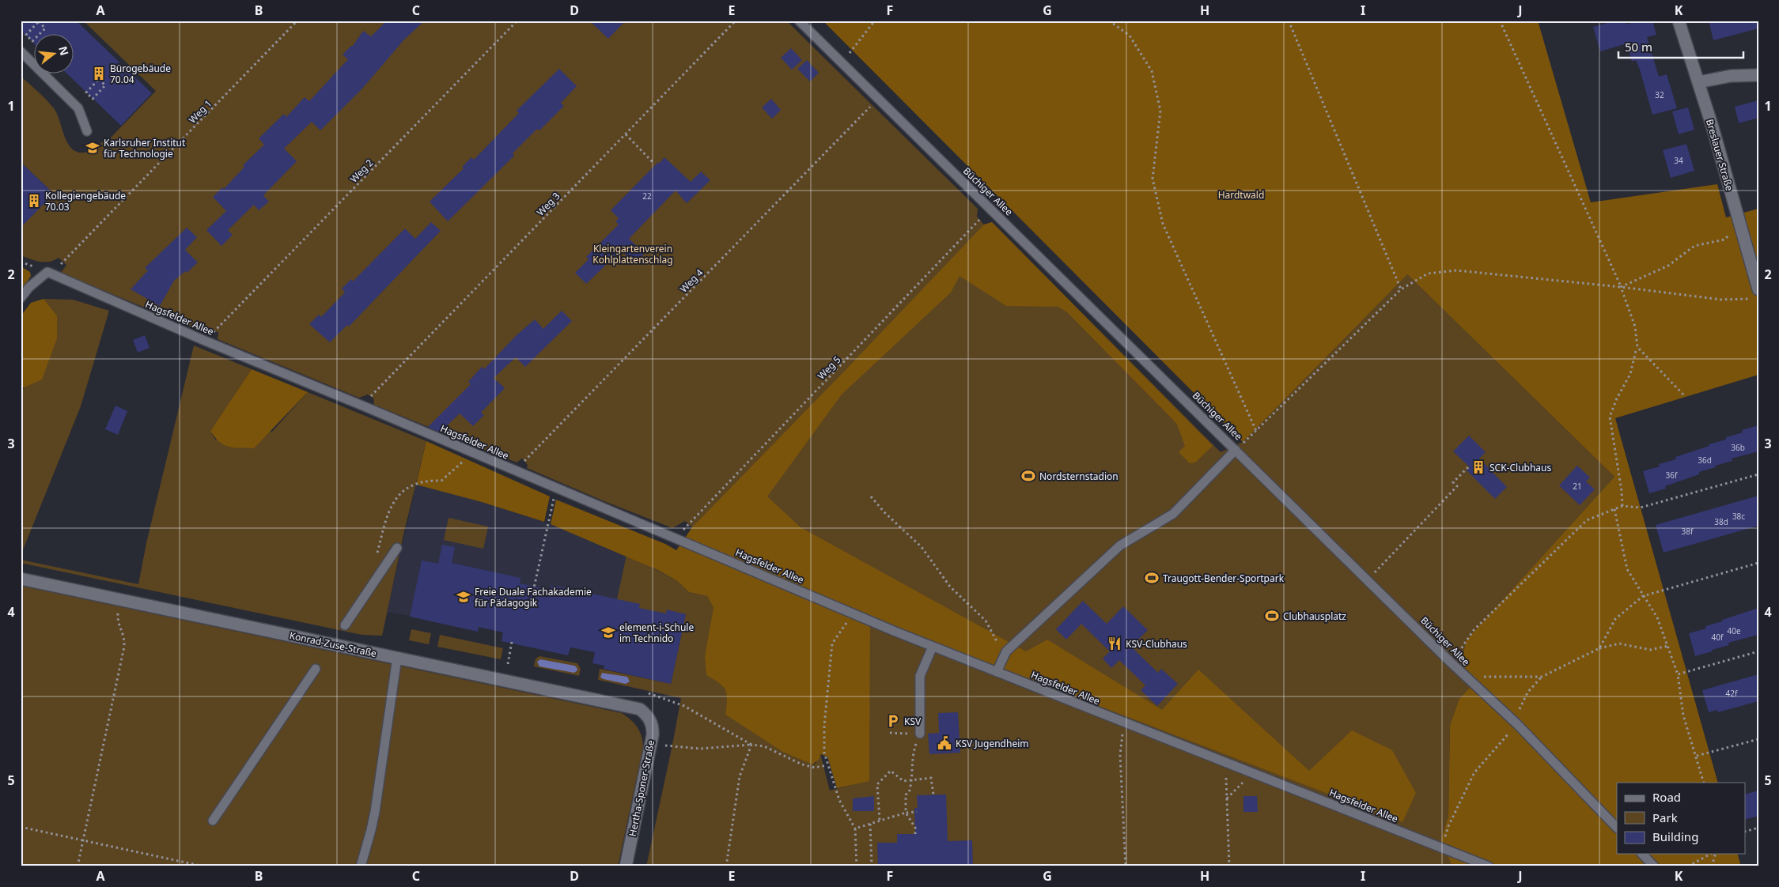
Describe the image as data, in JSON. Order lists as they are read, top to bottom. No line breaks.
{"streets":{"street":["Breslauer Straße","Konrad-Zuse-Straße","Hertha-Sponer-Straße"],"lane":["Büchiger Allee","Hagsfelder Allee"],"path":["Weg 1","Weg 2","Weg 3","Weg 4","Weg 5"]},"crossings":[["Büchiger Allee","Weg 4"],["Weg 4","Hagsfelder Allee"],["Konrad-Zuse-Straße","Hertha-Sponer-Straße"]],"parks":["Hardtwald","Kleingartenverein Kohlplattenschlag"],"places":{"building":["Bürogebäude 70.04","Kollegiengebäude 70.03","SCK-Clubhaus"],"school or university":["Karlsruher Institut für Technologie","Freie Duale Fachakademie für Pädagogik","element-i-Schule im Technido"],"sports":["Nordsternstadion","Traugott-Bender-Sportpark","Clubhausplatz"],"restaurant":["KSV-Clubhaus"],"parking":["KSV"],"public building":["KSV Jugendheim"]},"house_numbers":["32","34","22","36b","36d","36f","21","38c","38d","38f","40e","40f","42f"],"legend":["Road","Park","Building"],"scale_bar":"50 m","north":"right","grid":{"columns":["A","B","C","D","E","F","G","H","I","J","K"],"rows":["1","2","3","4","5"]}}
